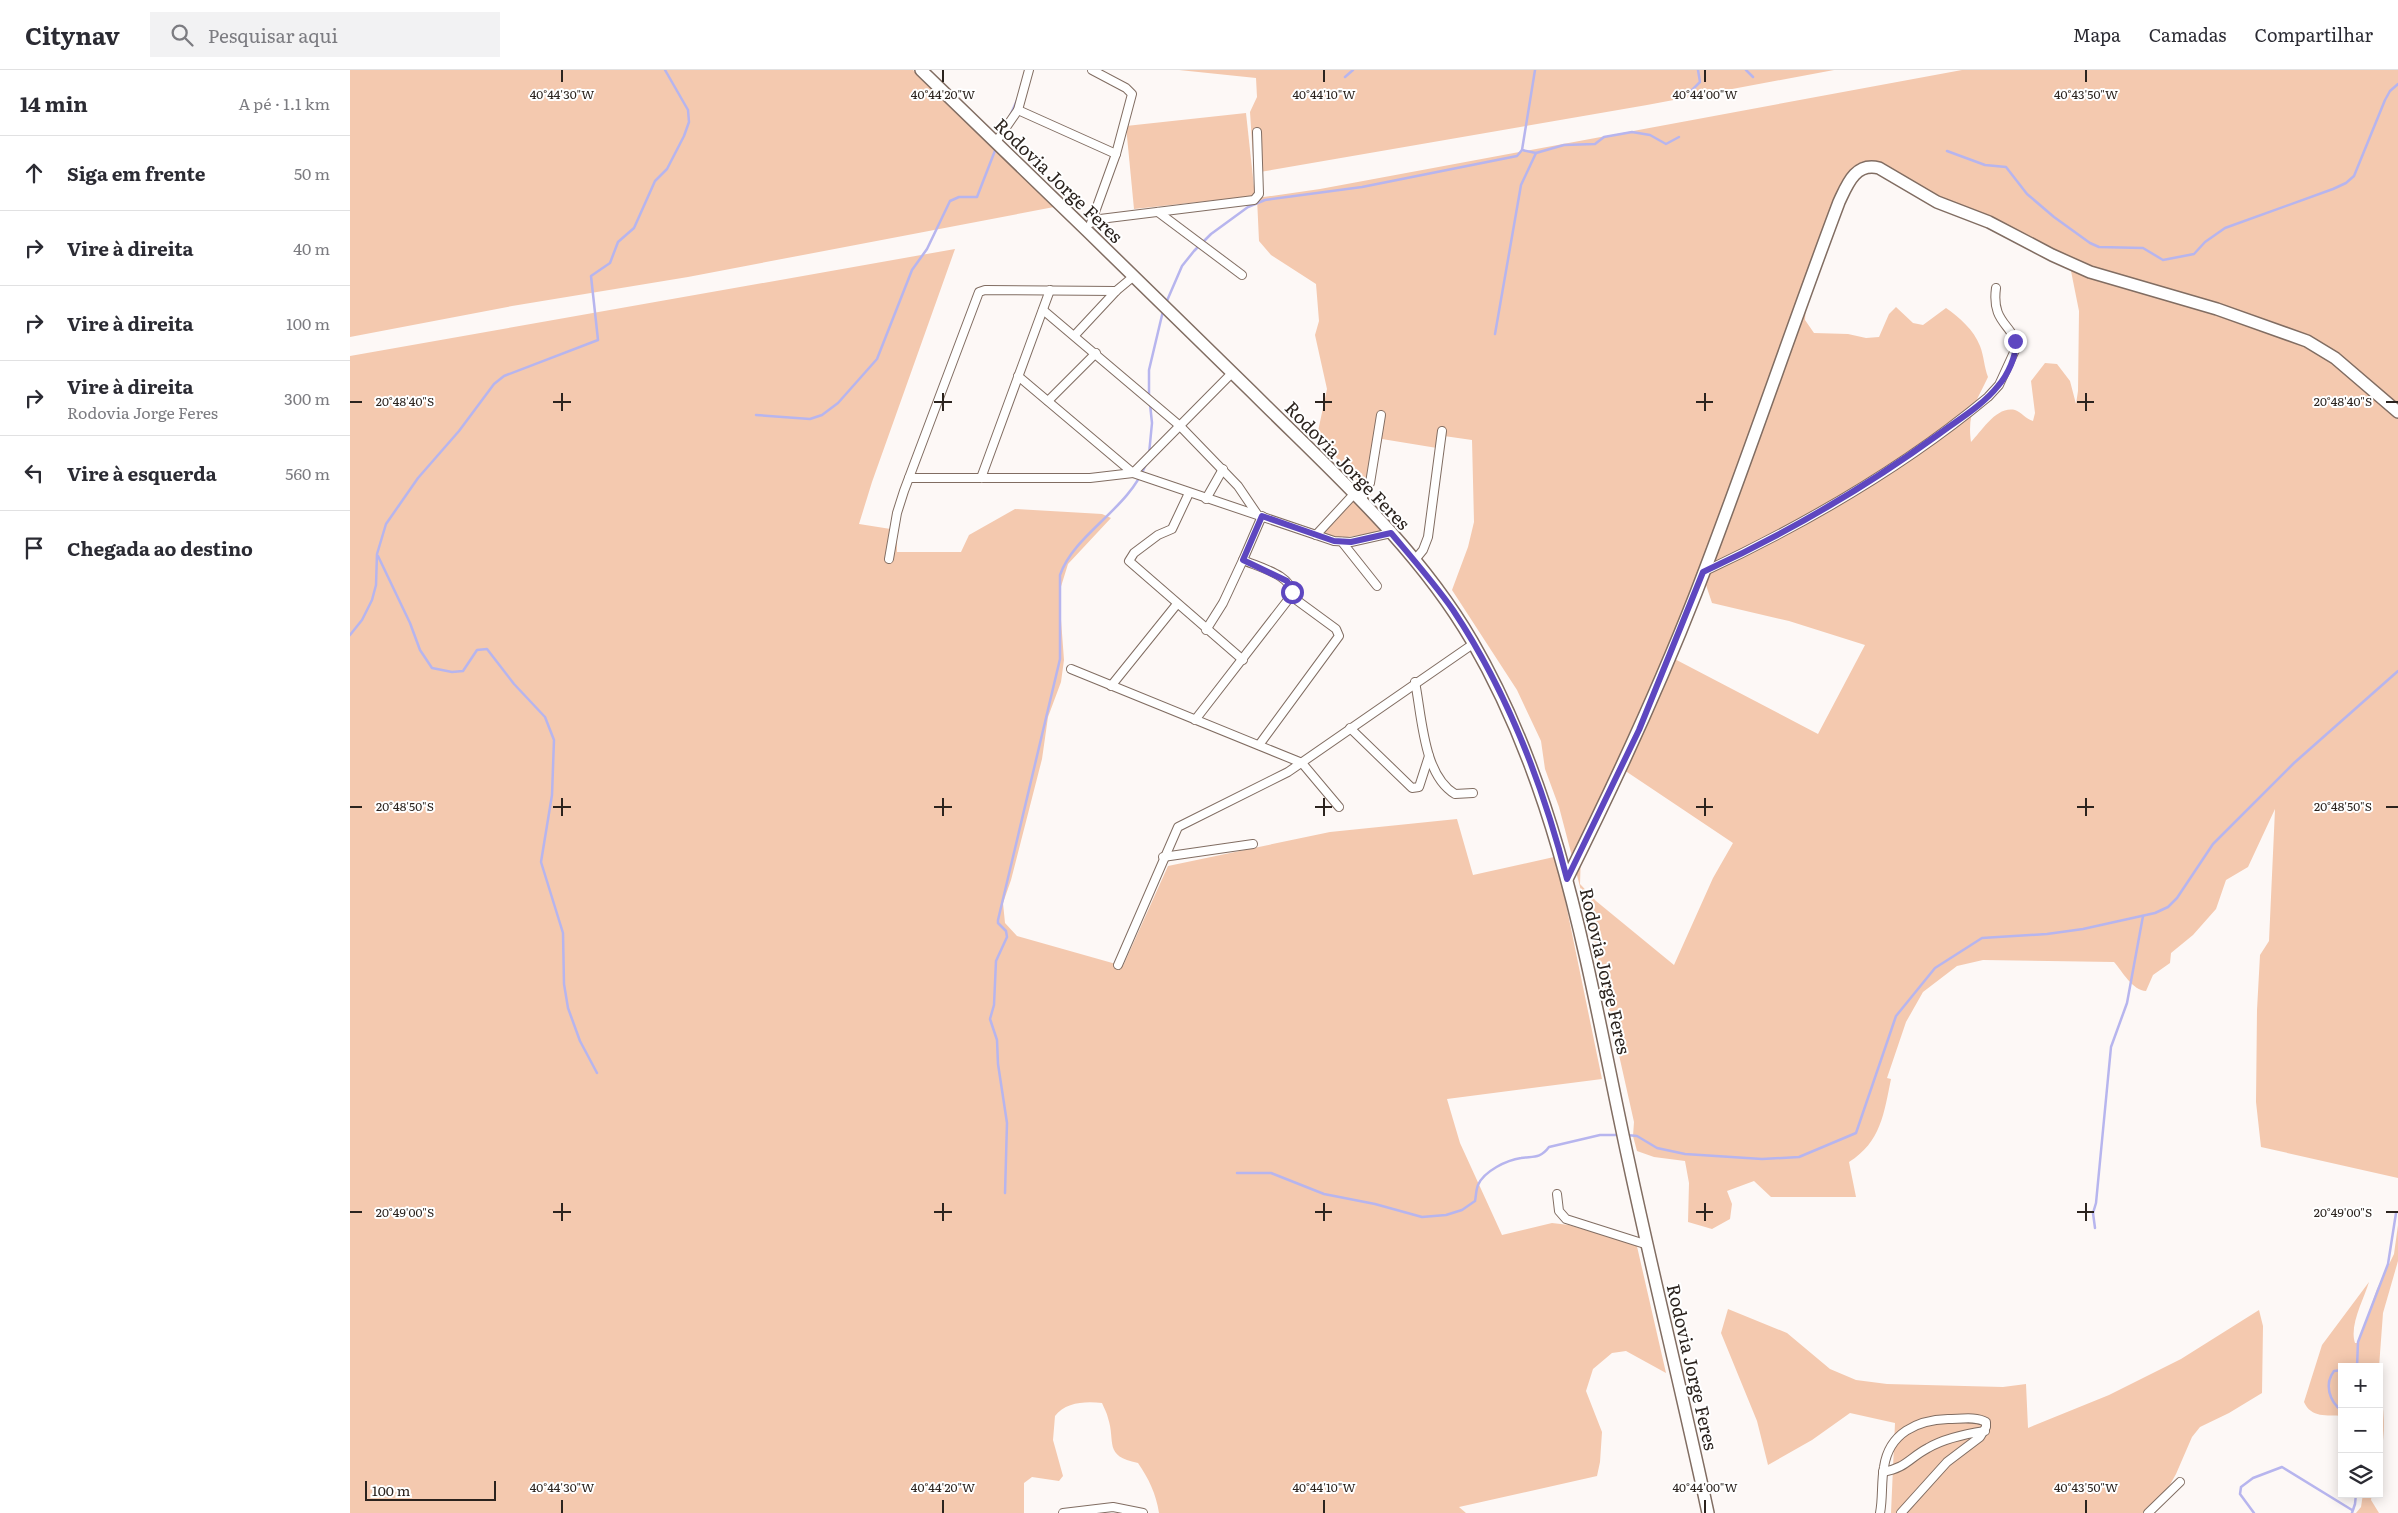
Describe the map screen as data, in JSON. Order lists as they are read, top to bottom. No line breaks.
{"streets":{"main road":["Rodovia Jorge Feres"]},"scale_bar":"100 m","page":{"header":"Citynav","search":"Pesquisar aqui","nav":["Mapa","Camadas","Compartilhar"],"heading":["14 min","A pé · 1.1 km"],"list":[["Siga em frente","50 m"],["Vire à direita","40 m"],["Vire à direita","100 m"],["Vire à direita","Rodovia Jorge Feres","300 m"],["Vire à esquerda","560 m"],"Chegada ao destino"],"map_buttons":["+","−"],"scale":"100 m"},"coordinates":["40°44'30\"W","40°44'20\"W","40°44'10\"W","40°44'00\"W","40°43'50\"W","20°48'40\"S","20°48'50\"S","20°49'00\"S"]}
